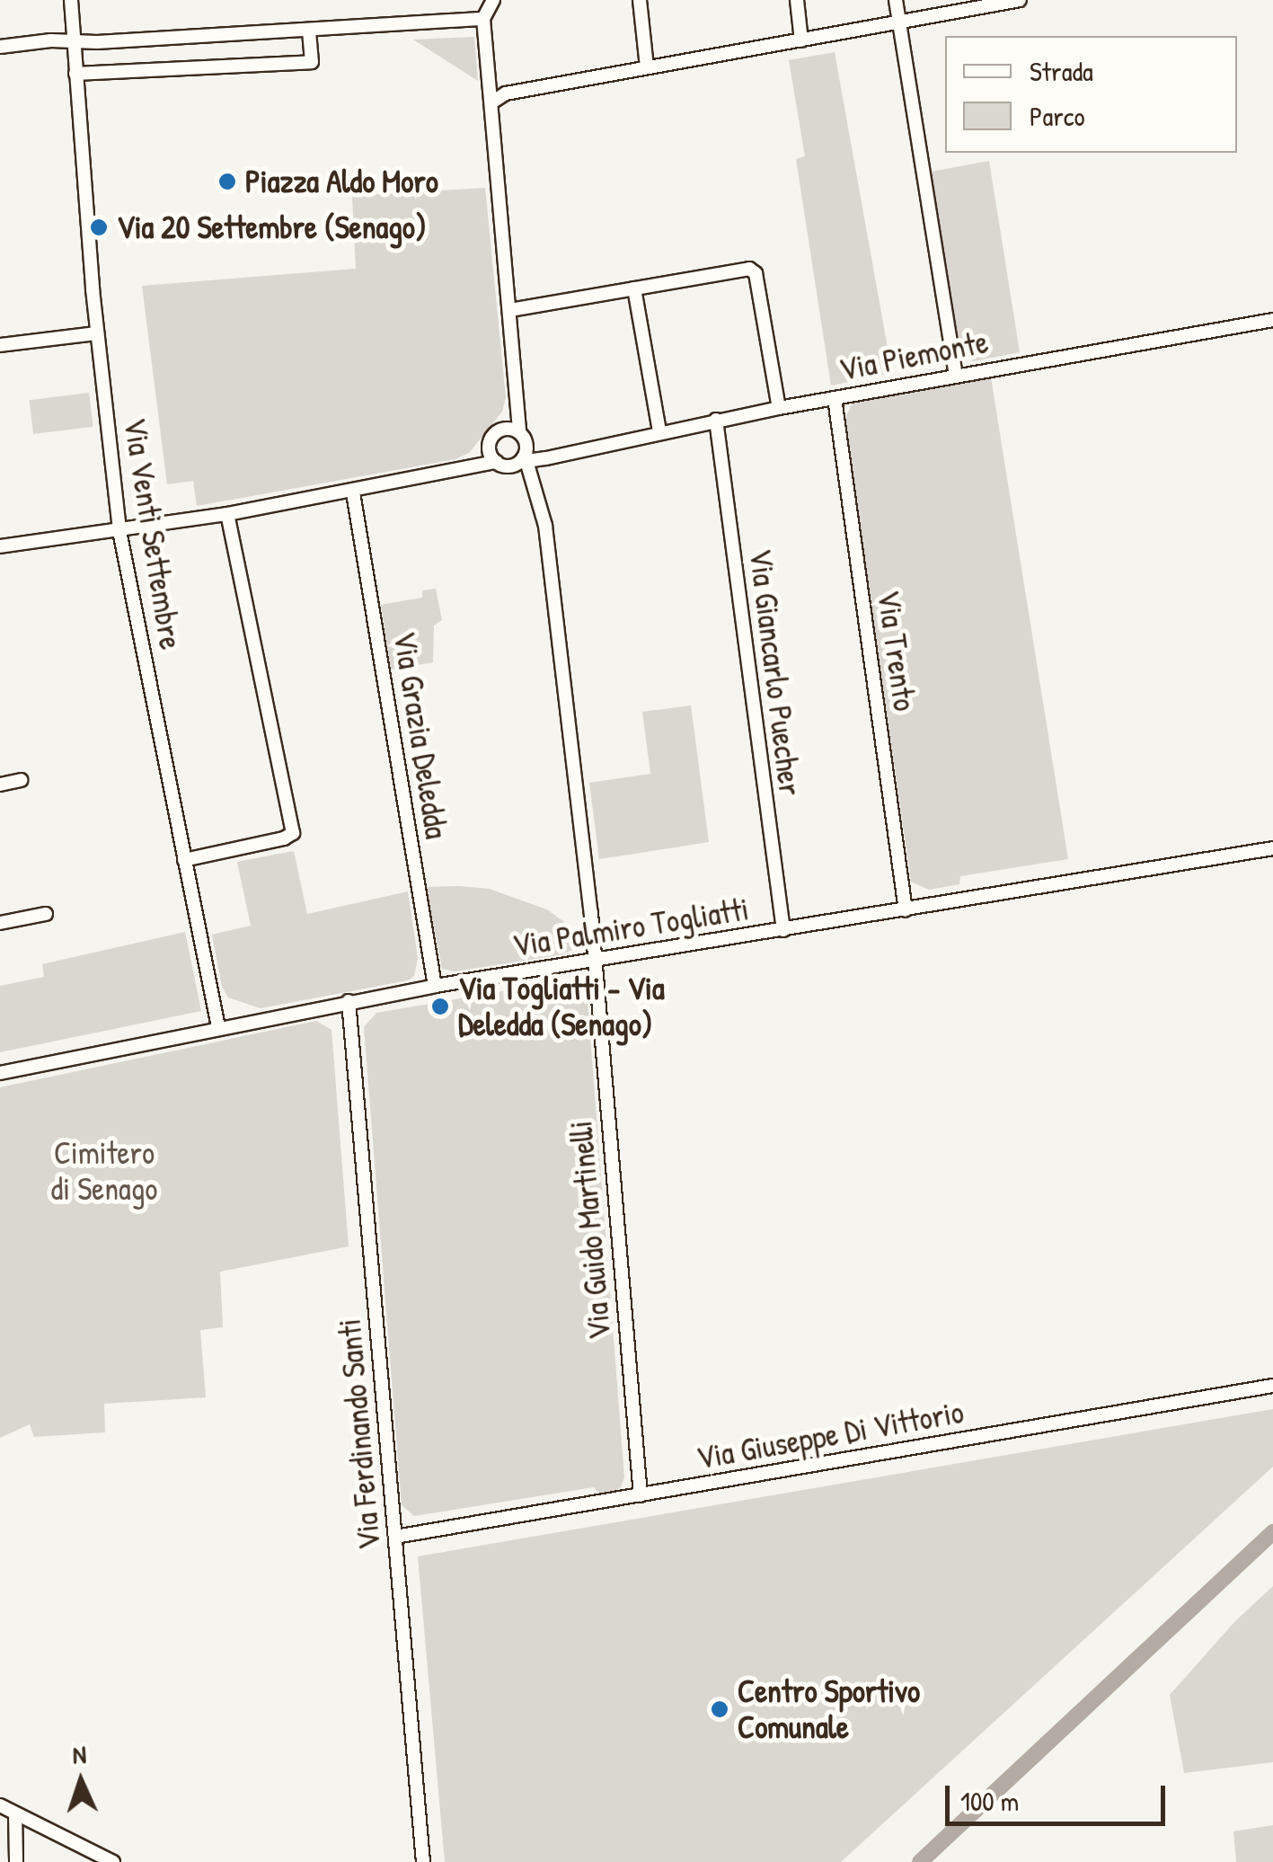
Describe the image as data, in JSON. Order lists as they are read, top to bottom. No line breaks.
{"streets":{"street":["Via Piemonte","Via Venti Settembre","Via Trento","Via Giancarlo Puecher","Via Grazia Deledda","Via Palmiro Togliatti","Via Guido Martinelli","Via Ferdinando Santi","Via Giuseppe Di Vittorio"]},"crossings":[["Via Piemonte","Via Trento"],["Via Piemonte","Via Giancarlo Puecher"],["Via Piemonte","Via Guido Martinelli"],["Via Venti Settembre","Via Palmiro Togliatti"],["Via Trento","Via Palmiro Togliatti"],["Via Giancarlo Puecher","Via Palmiro Togliatti"],["Via Grazia Deledda","Via Palmiro Togliatti"],["Via Palmiro Togliatti","Via Guido Martinelli"],["Via Palmiro Togliatti","Via Ferdinando Santi"],["Via Guido Martinelli","Via Giuseppe Di Vittorio"],["Via Ferdinando Santi","Via Giuseppe Di Vittorio"]],"parks":["Cimitero di Senago"],"places":["Piazza Aldo Moro","Via 20 Settembre (Senago)","Via Togliatti - Via Deledda (Senago)","Centro Sportivo Comunale"],"legend":["Strada","Parco"],"scale_bar":"100 m","north":"top"}
